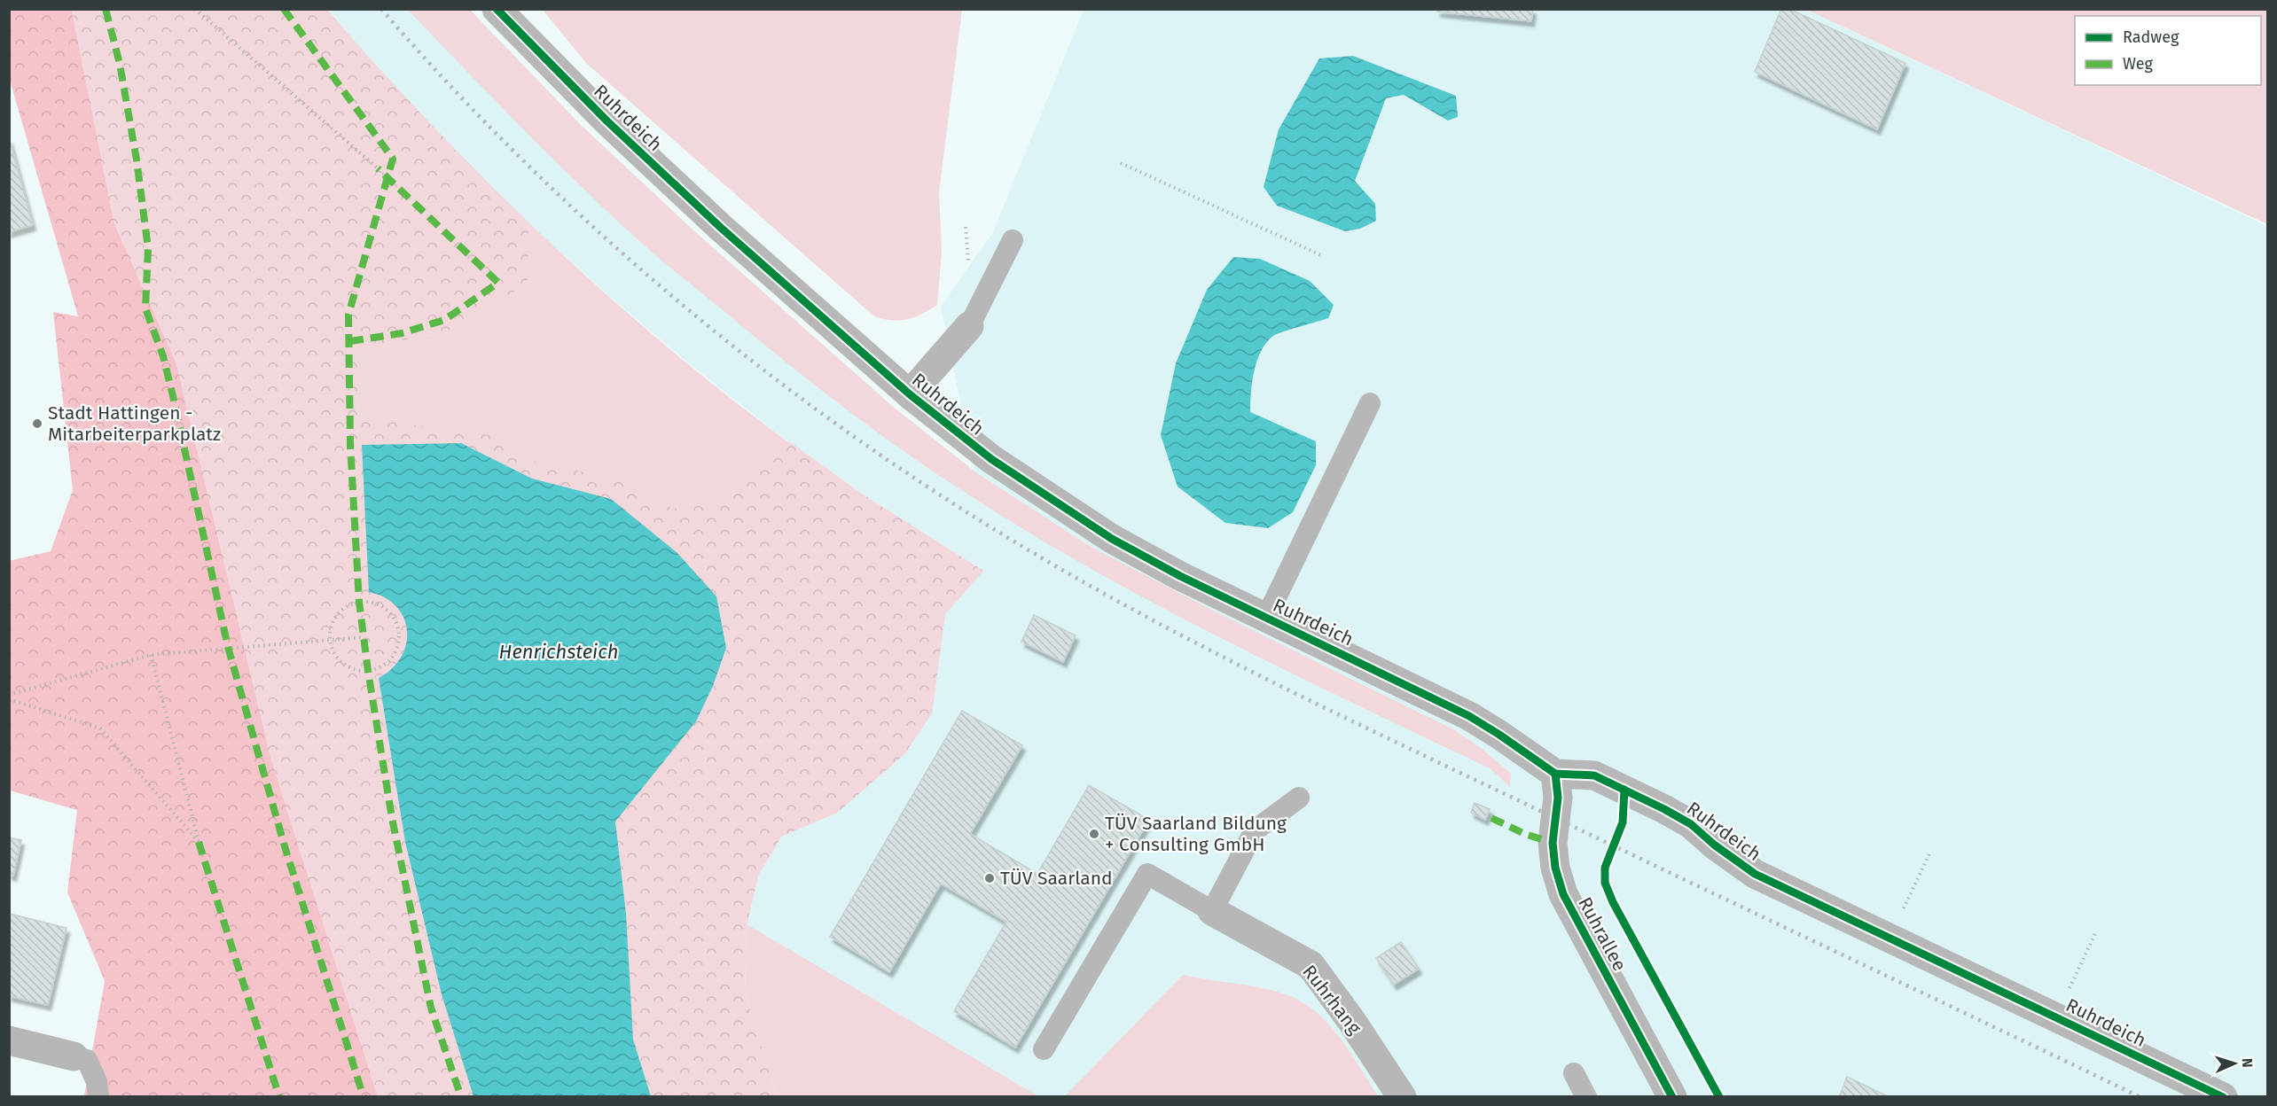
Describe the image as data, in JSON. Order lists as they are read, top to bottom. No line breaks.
{"streets":{"street":["Ruhrdeich","Ruhrallee","Ruhrhang"]},"crossings":[["Ruhrdeich","Ruhrallee"]],"water":["Henrichsteich"],"places":["Stadt Hattingen - Mitarbeiterparkplatz","TÜV Saarland Bildung + Consulting GmbH","TÜV Saarland"],"legend":["Radweg","Weg"],"north":"right"}
